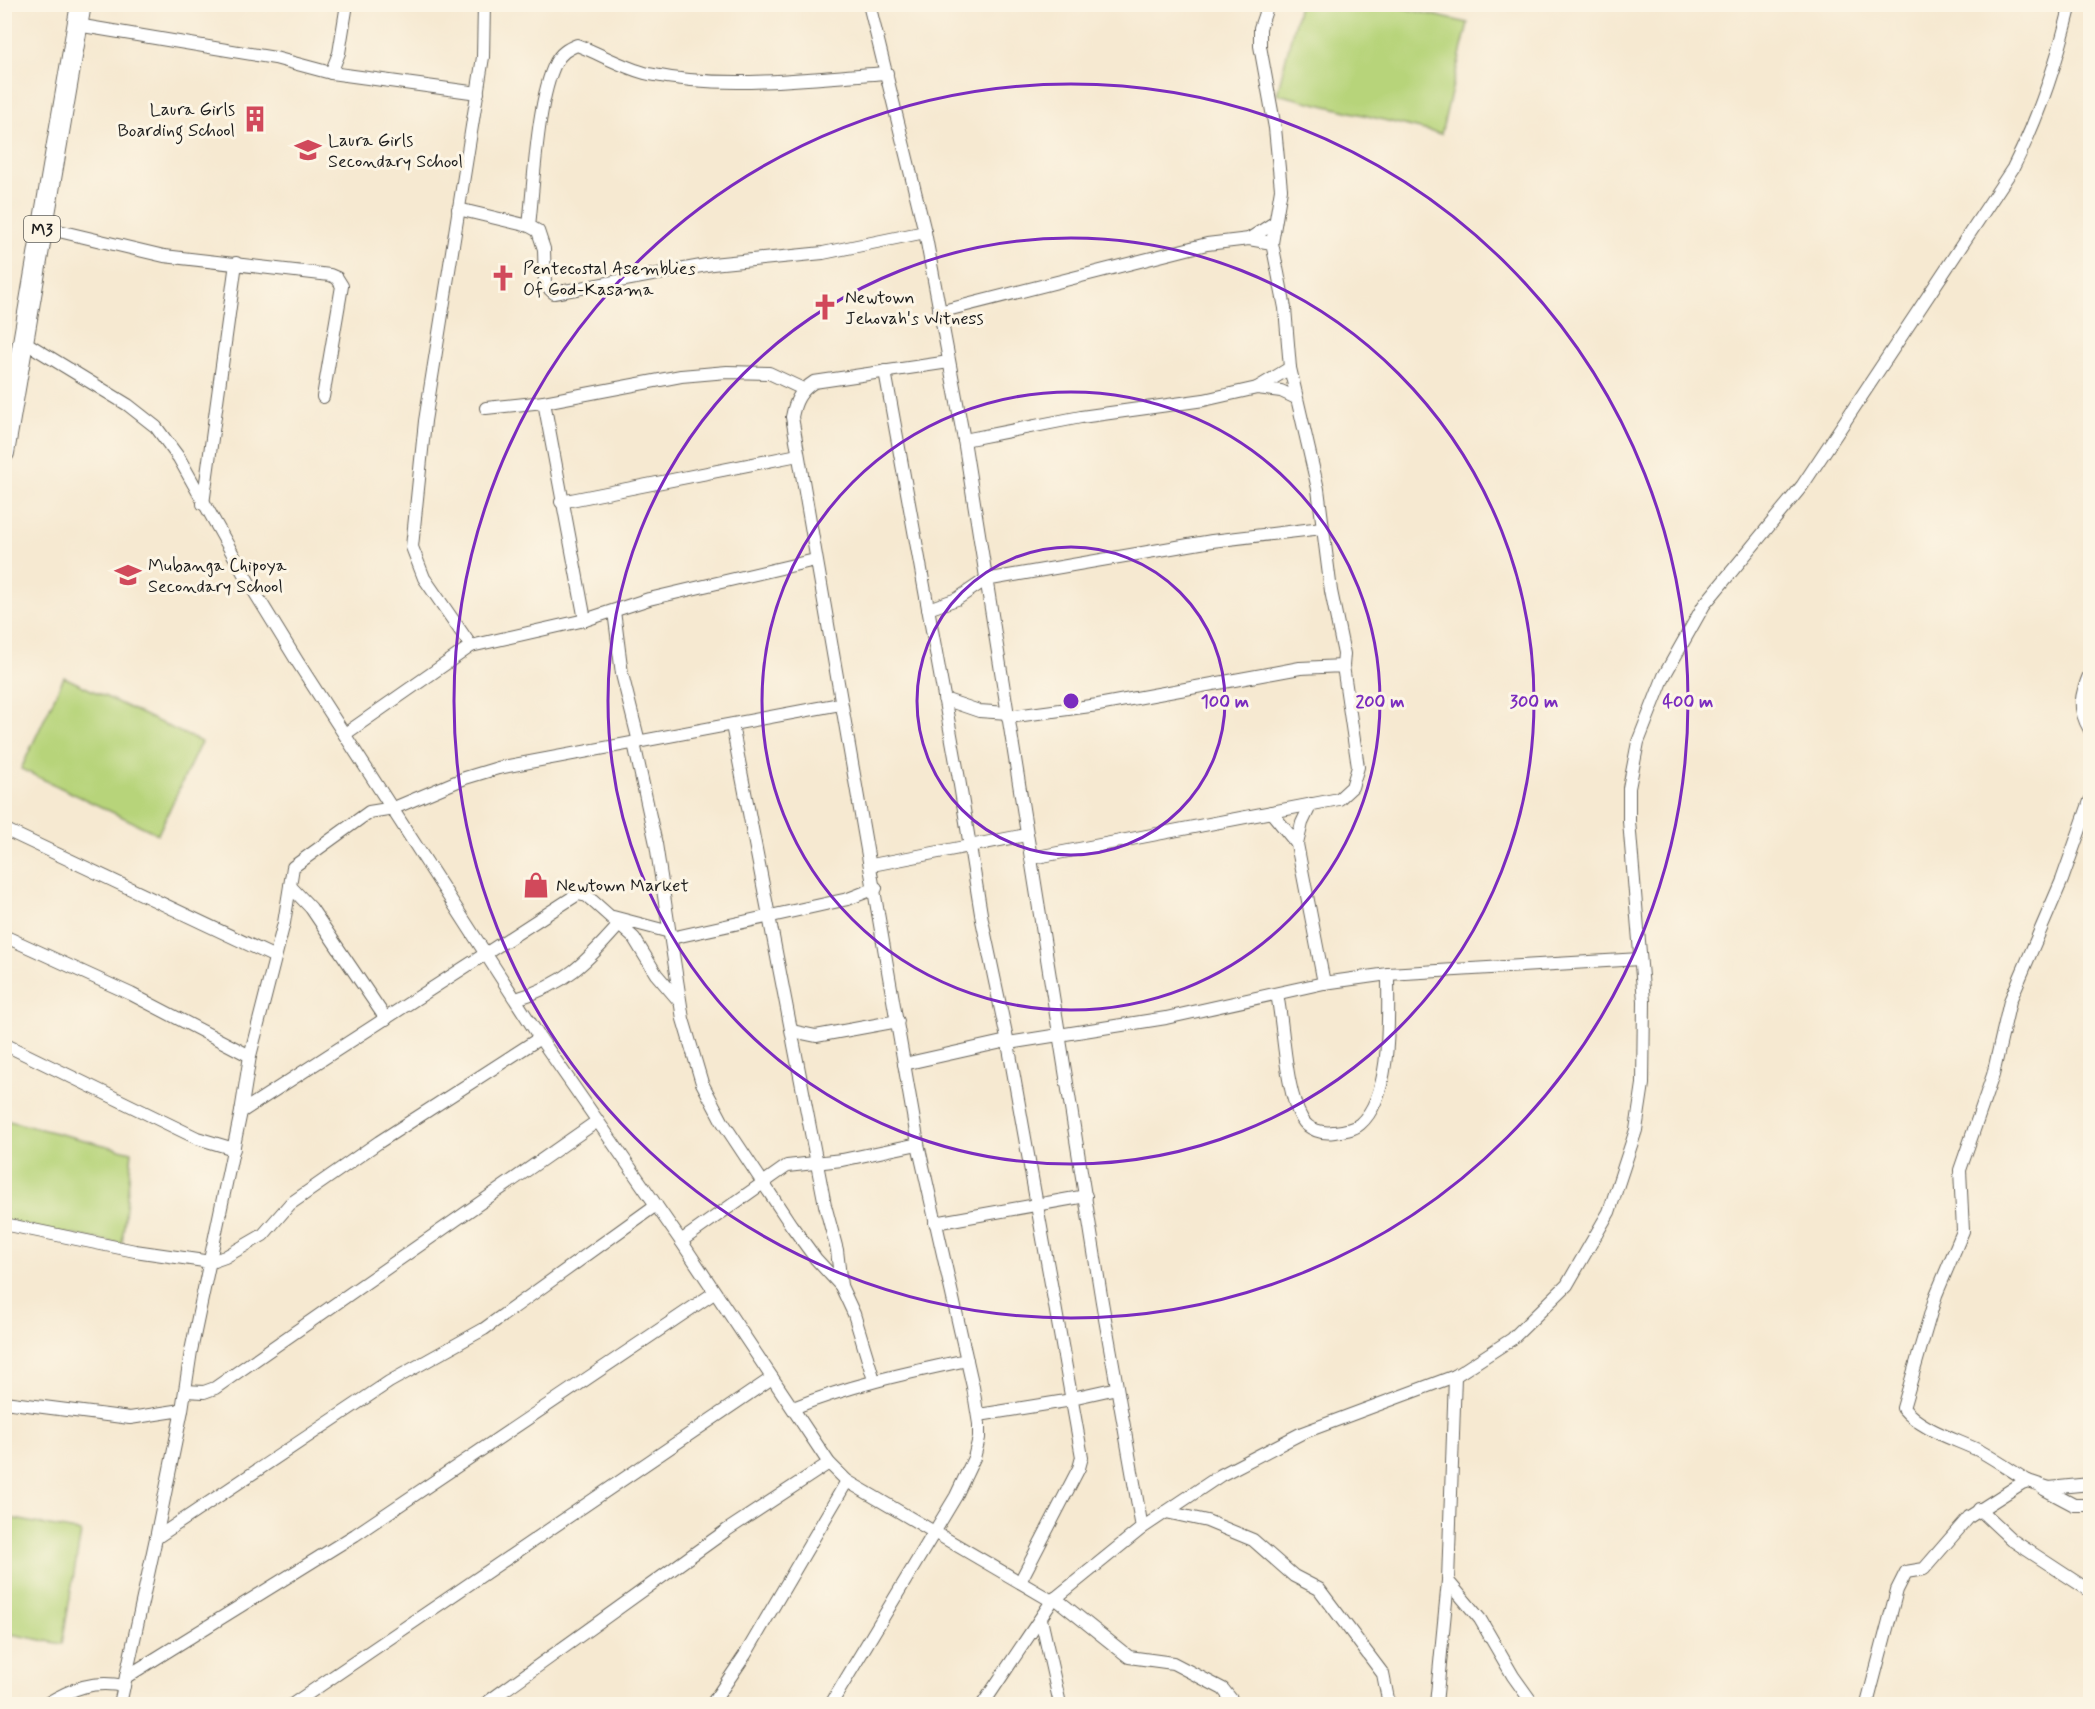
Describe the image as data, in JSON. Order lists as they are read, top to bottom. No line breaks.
{"streets":{"main road":["M3"]},"places":{"building":["Laura Girls Boarding School"],"school or university":["Laura Girls Secondary School","Mubanga Chipoya Secondary School"],"church":["Pentecostal Asemblies Of God-Kasama","Newtown Jehovah's Witness"],"shop":["Newtown Market"]},"rings":["100 m","200 m","300 m","400 m"]}
